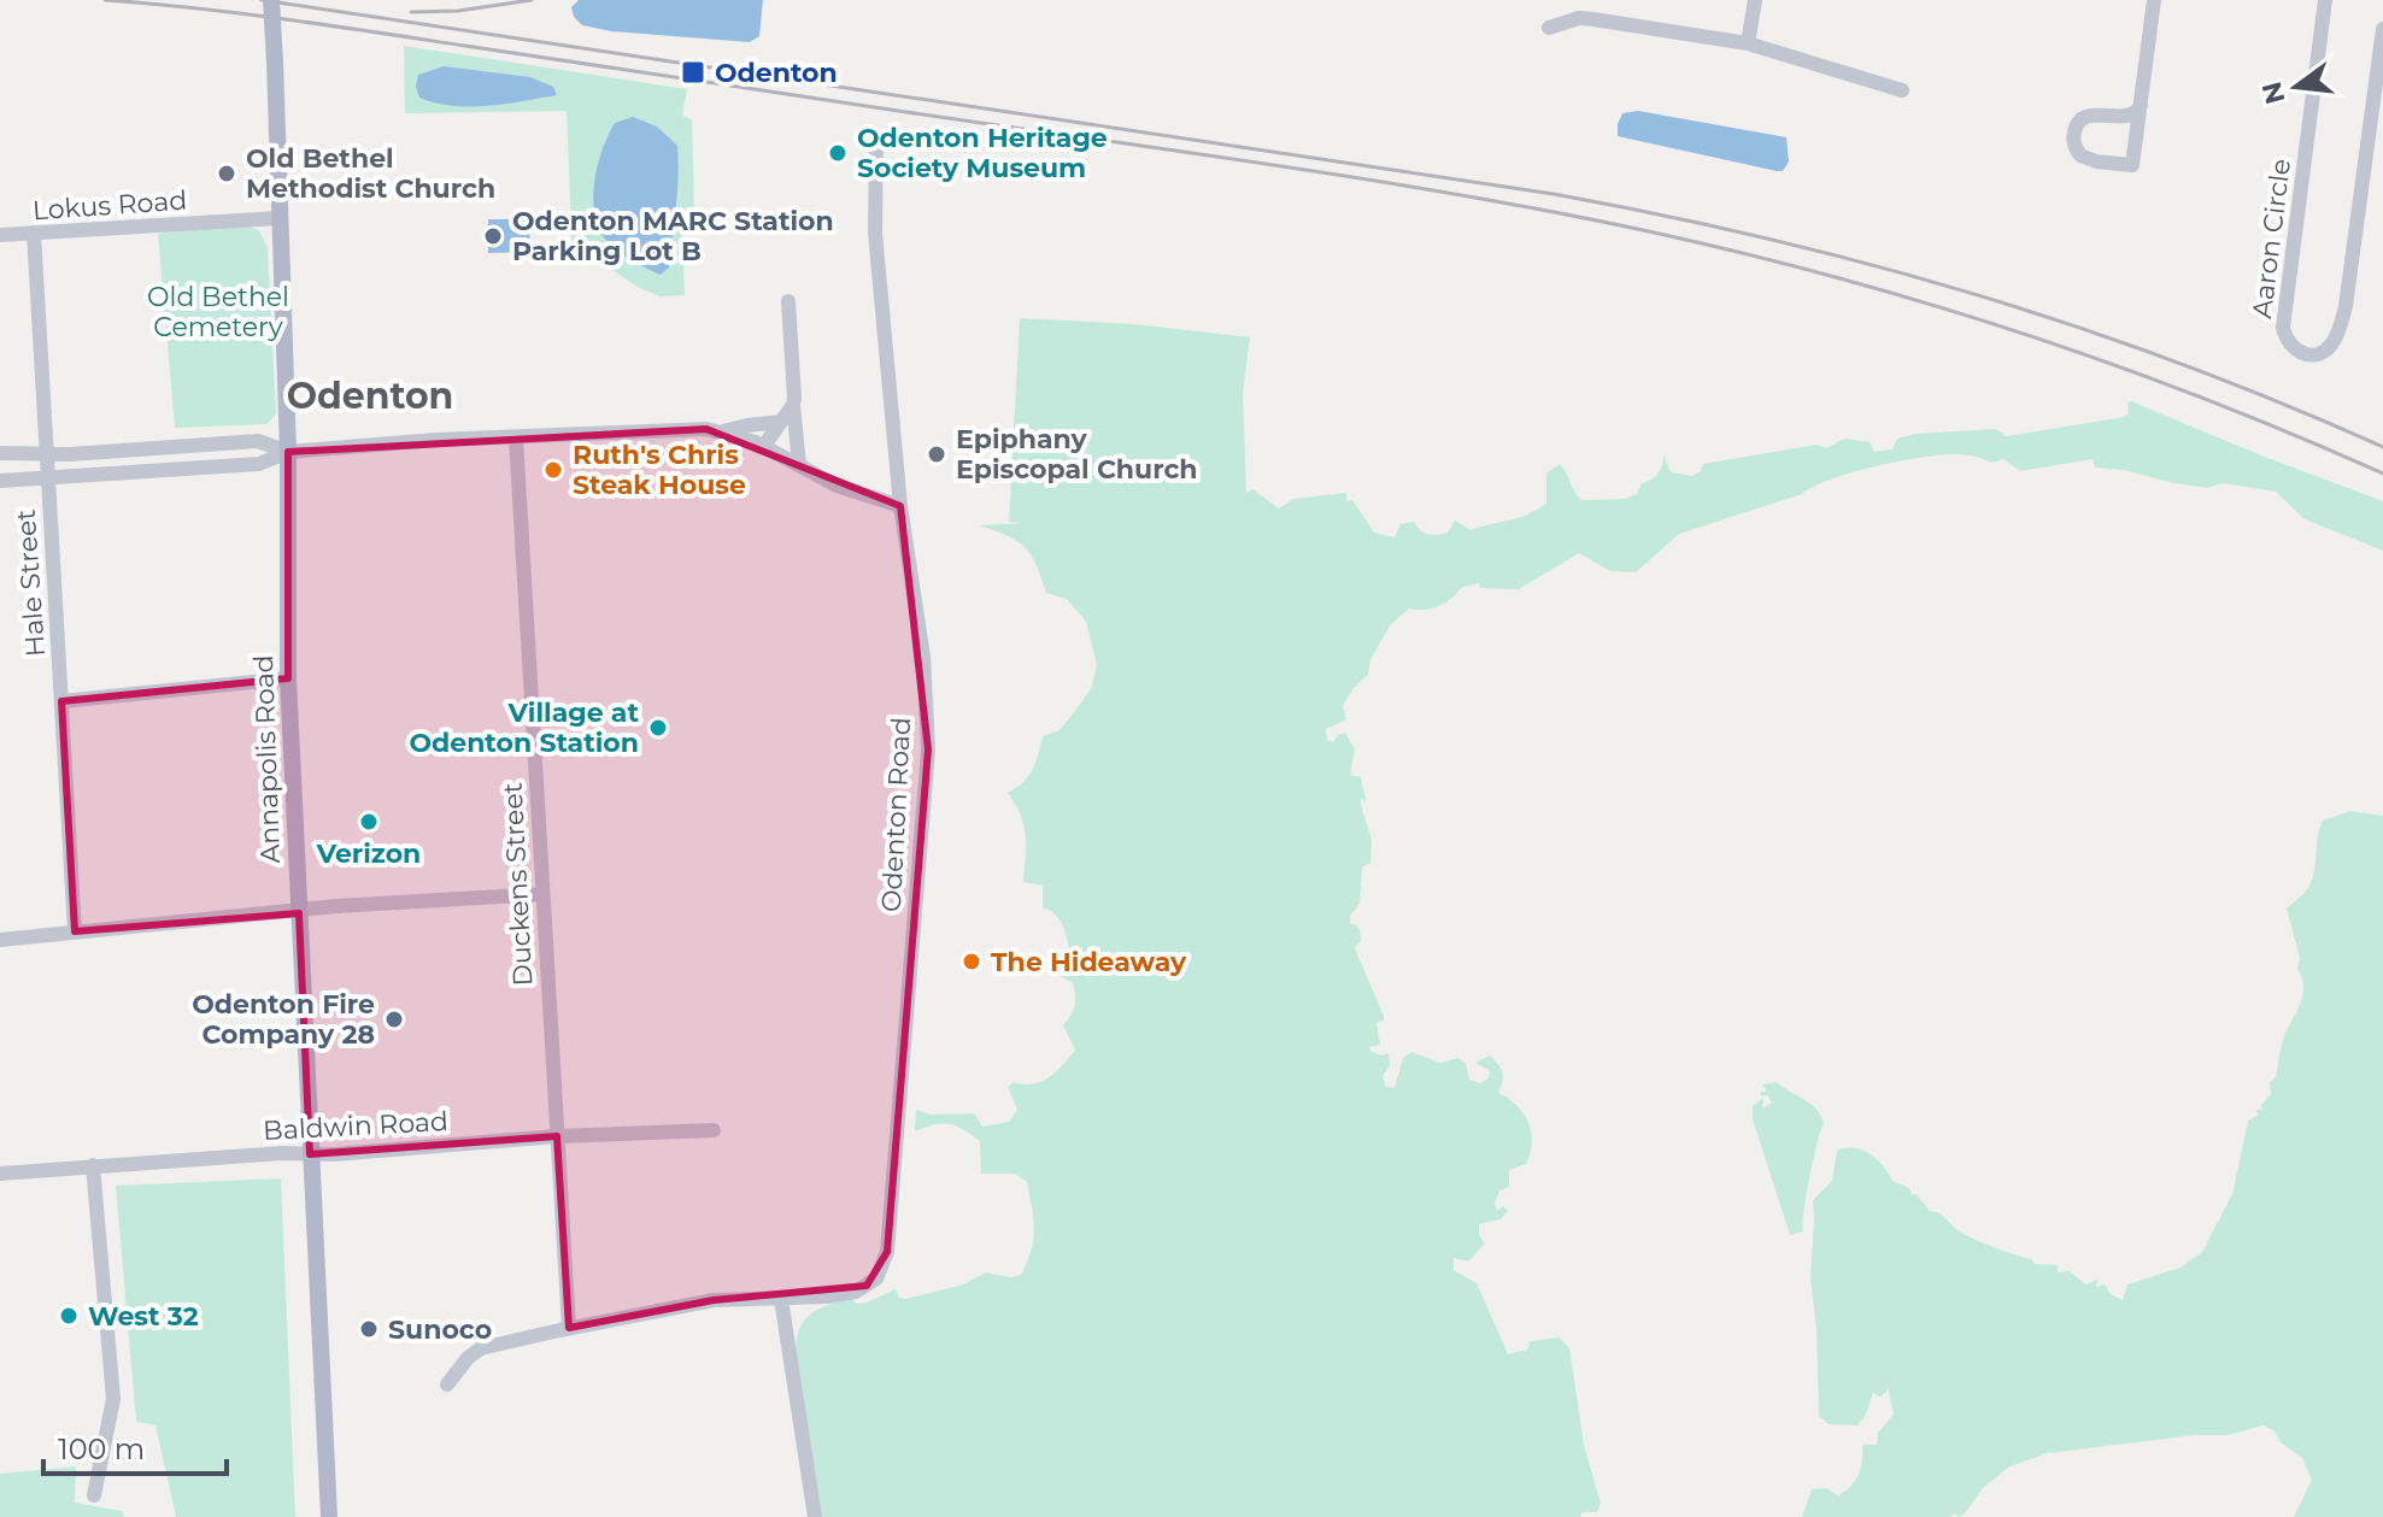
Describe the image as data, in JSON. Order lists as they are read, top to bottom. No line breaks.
{"streets":{"main road":["Annapolis Road"],"street":["Lokus Road","Aaron Circle","Hale Street","Odenton Road","Duckens Street","Baldwin Road"]},"crossings":[["Lokus Road","Hale Street"],["Lokus Road","Annapolis Road"],["Annapolis Road","Baldwin Road"],["Odenton Road","Duckens Street"],["Duckens Street","Baldwin Road"]],"districts":["Odenton"],"parks":["Old Bethel Cemetery"],"places":{"transit":["Odenton"],"other":["Odenton Heritage Society Museum","Old Bethel Methodist Church","Odenton MARC Station Parking Lot B","Epiphany Episcopal Church","Ruth's Chris Steak House","Village at Odenton Station","Verizon","The Hideaway","Odenton Fire Company 28","West 32","Sunoco"]},"scale_bar":"100 m","north":"left"}
